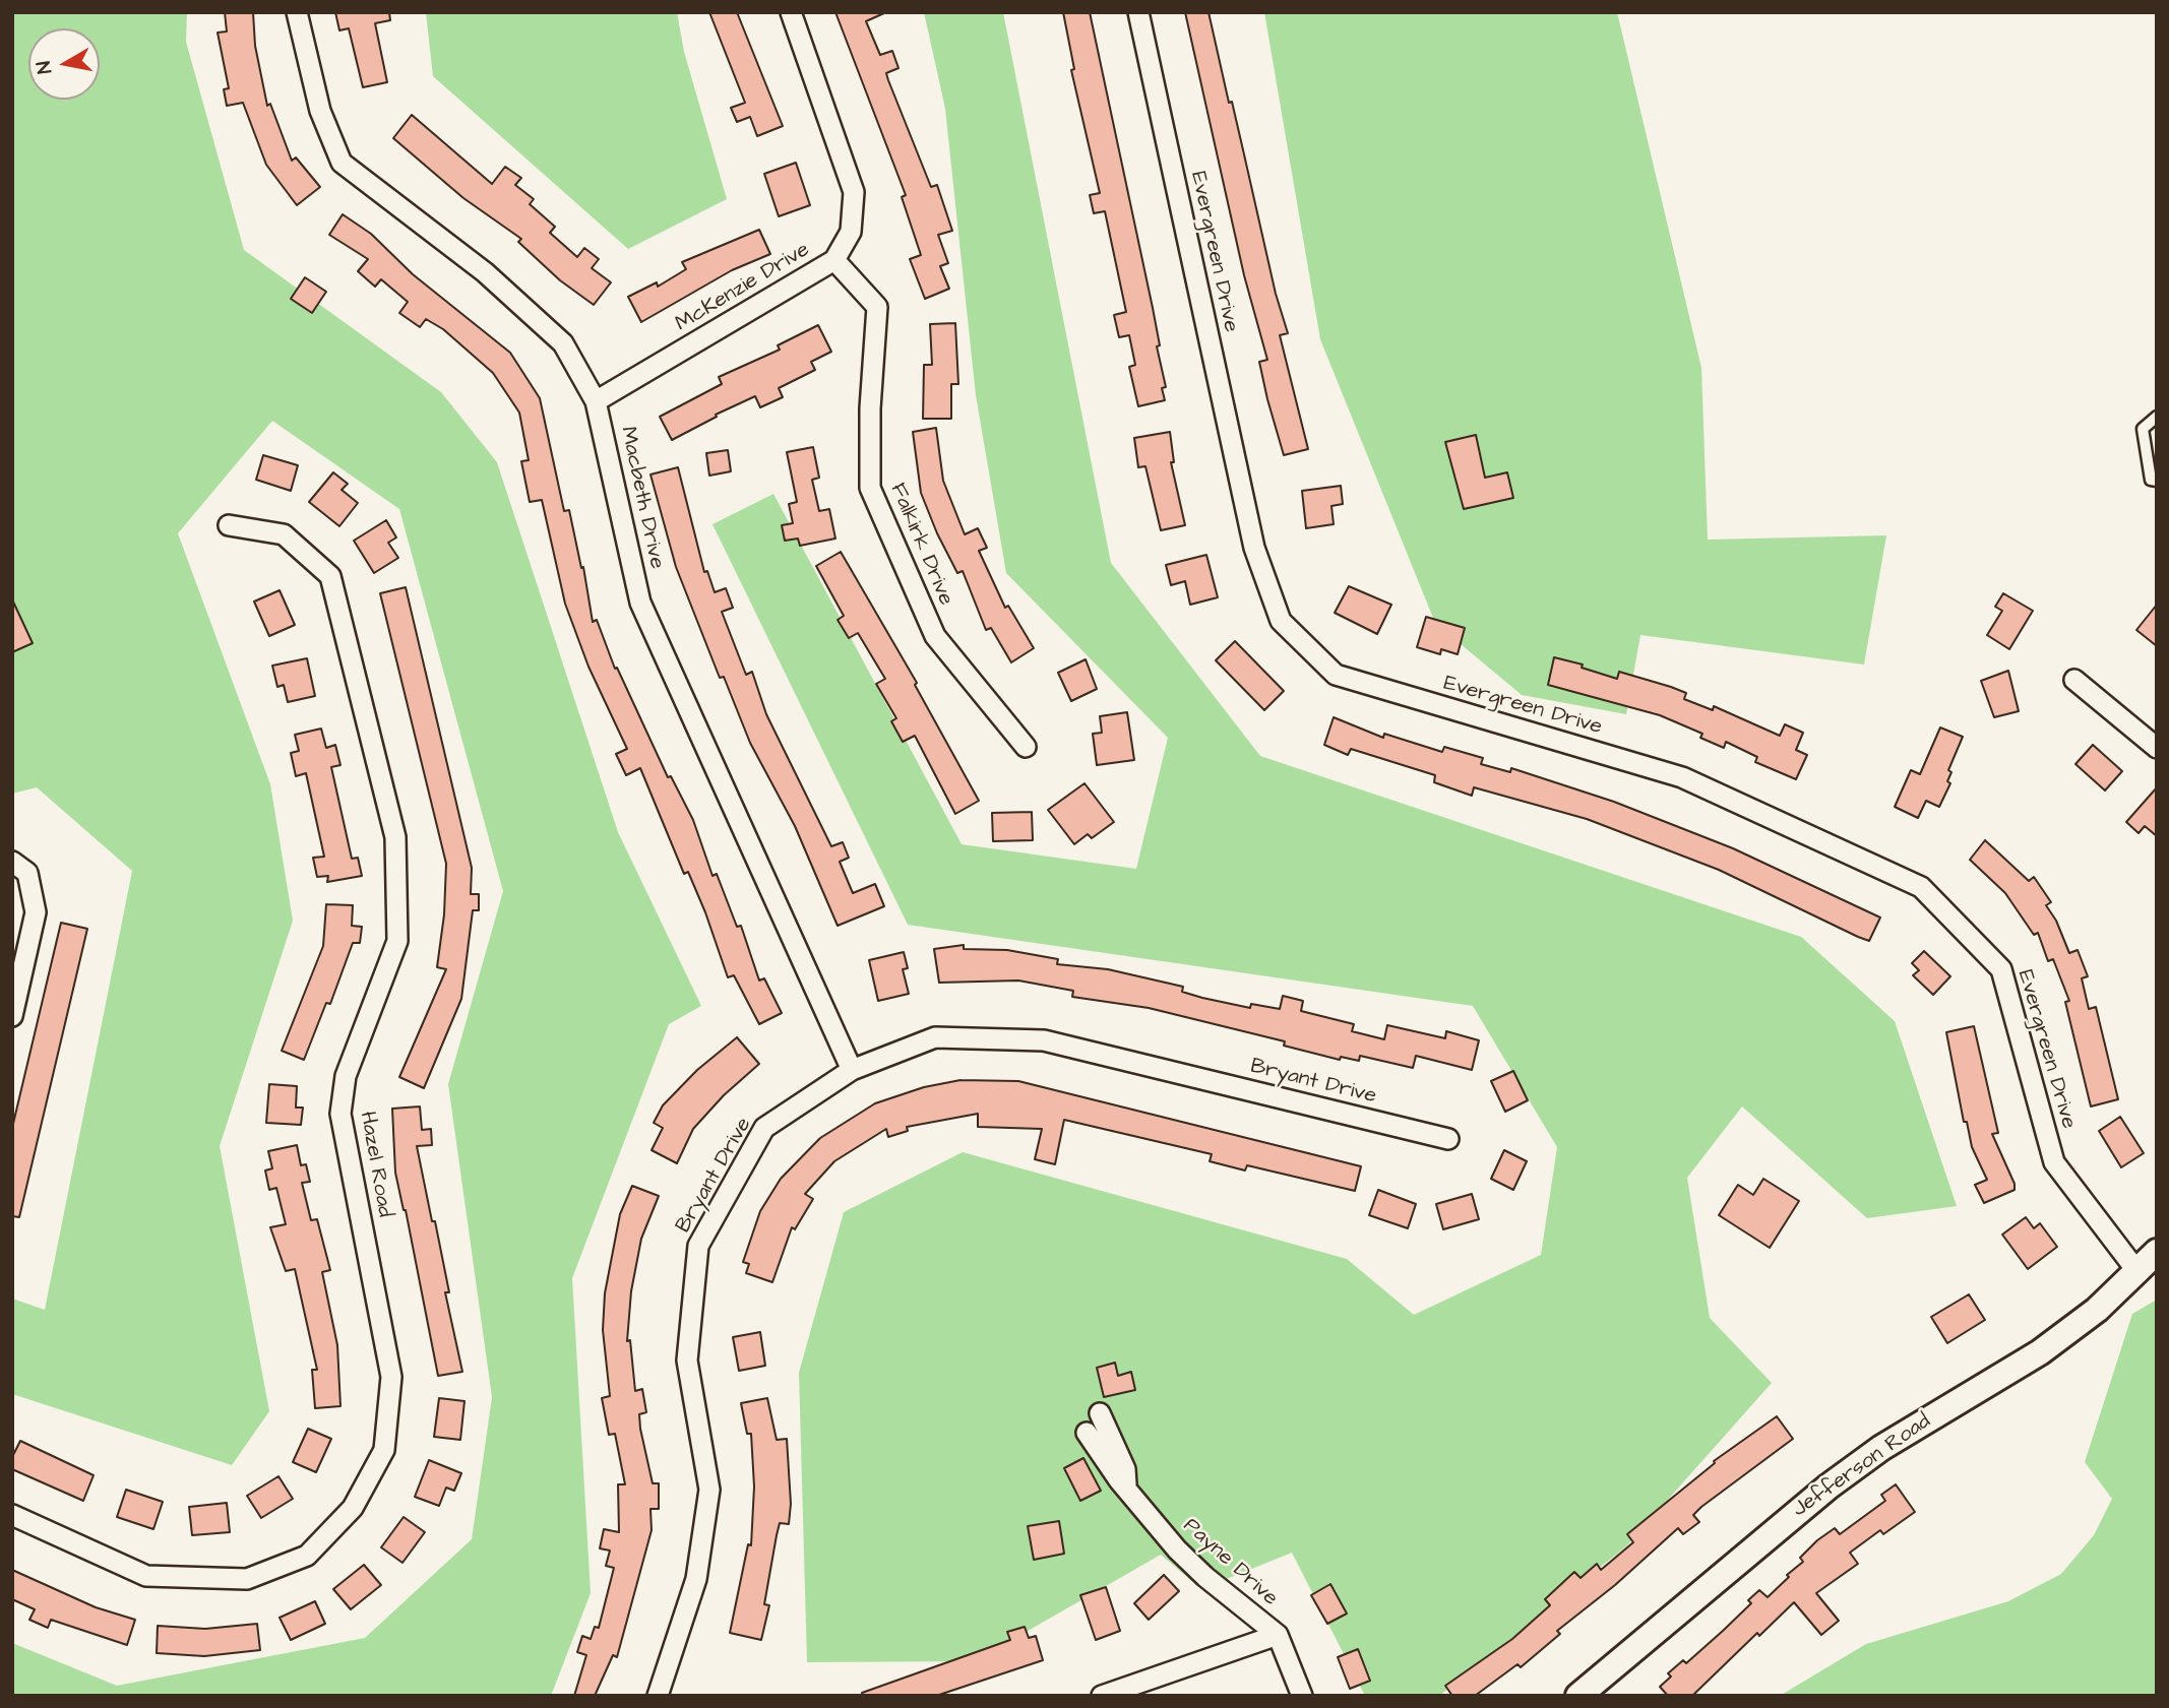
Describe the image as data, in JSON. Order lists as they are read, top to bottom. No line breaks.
{"streets":{"street":["Evergreen Drive","McKenzie Drive","Macbeth Drive","Falkirk Drive","Bryant Drive","Hazel Road","Jefferson Road","Payne Drive"]},"crossings":[["Evergreen Drive","Jefferson Road"],["McKenzie Drive","Macbeth Drive"],["McKenzie Drive","Falkirk Drive"],["Macbeth Drive","Bryant Drive"]],"north":"left"}
